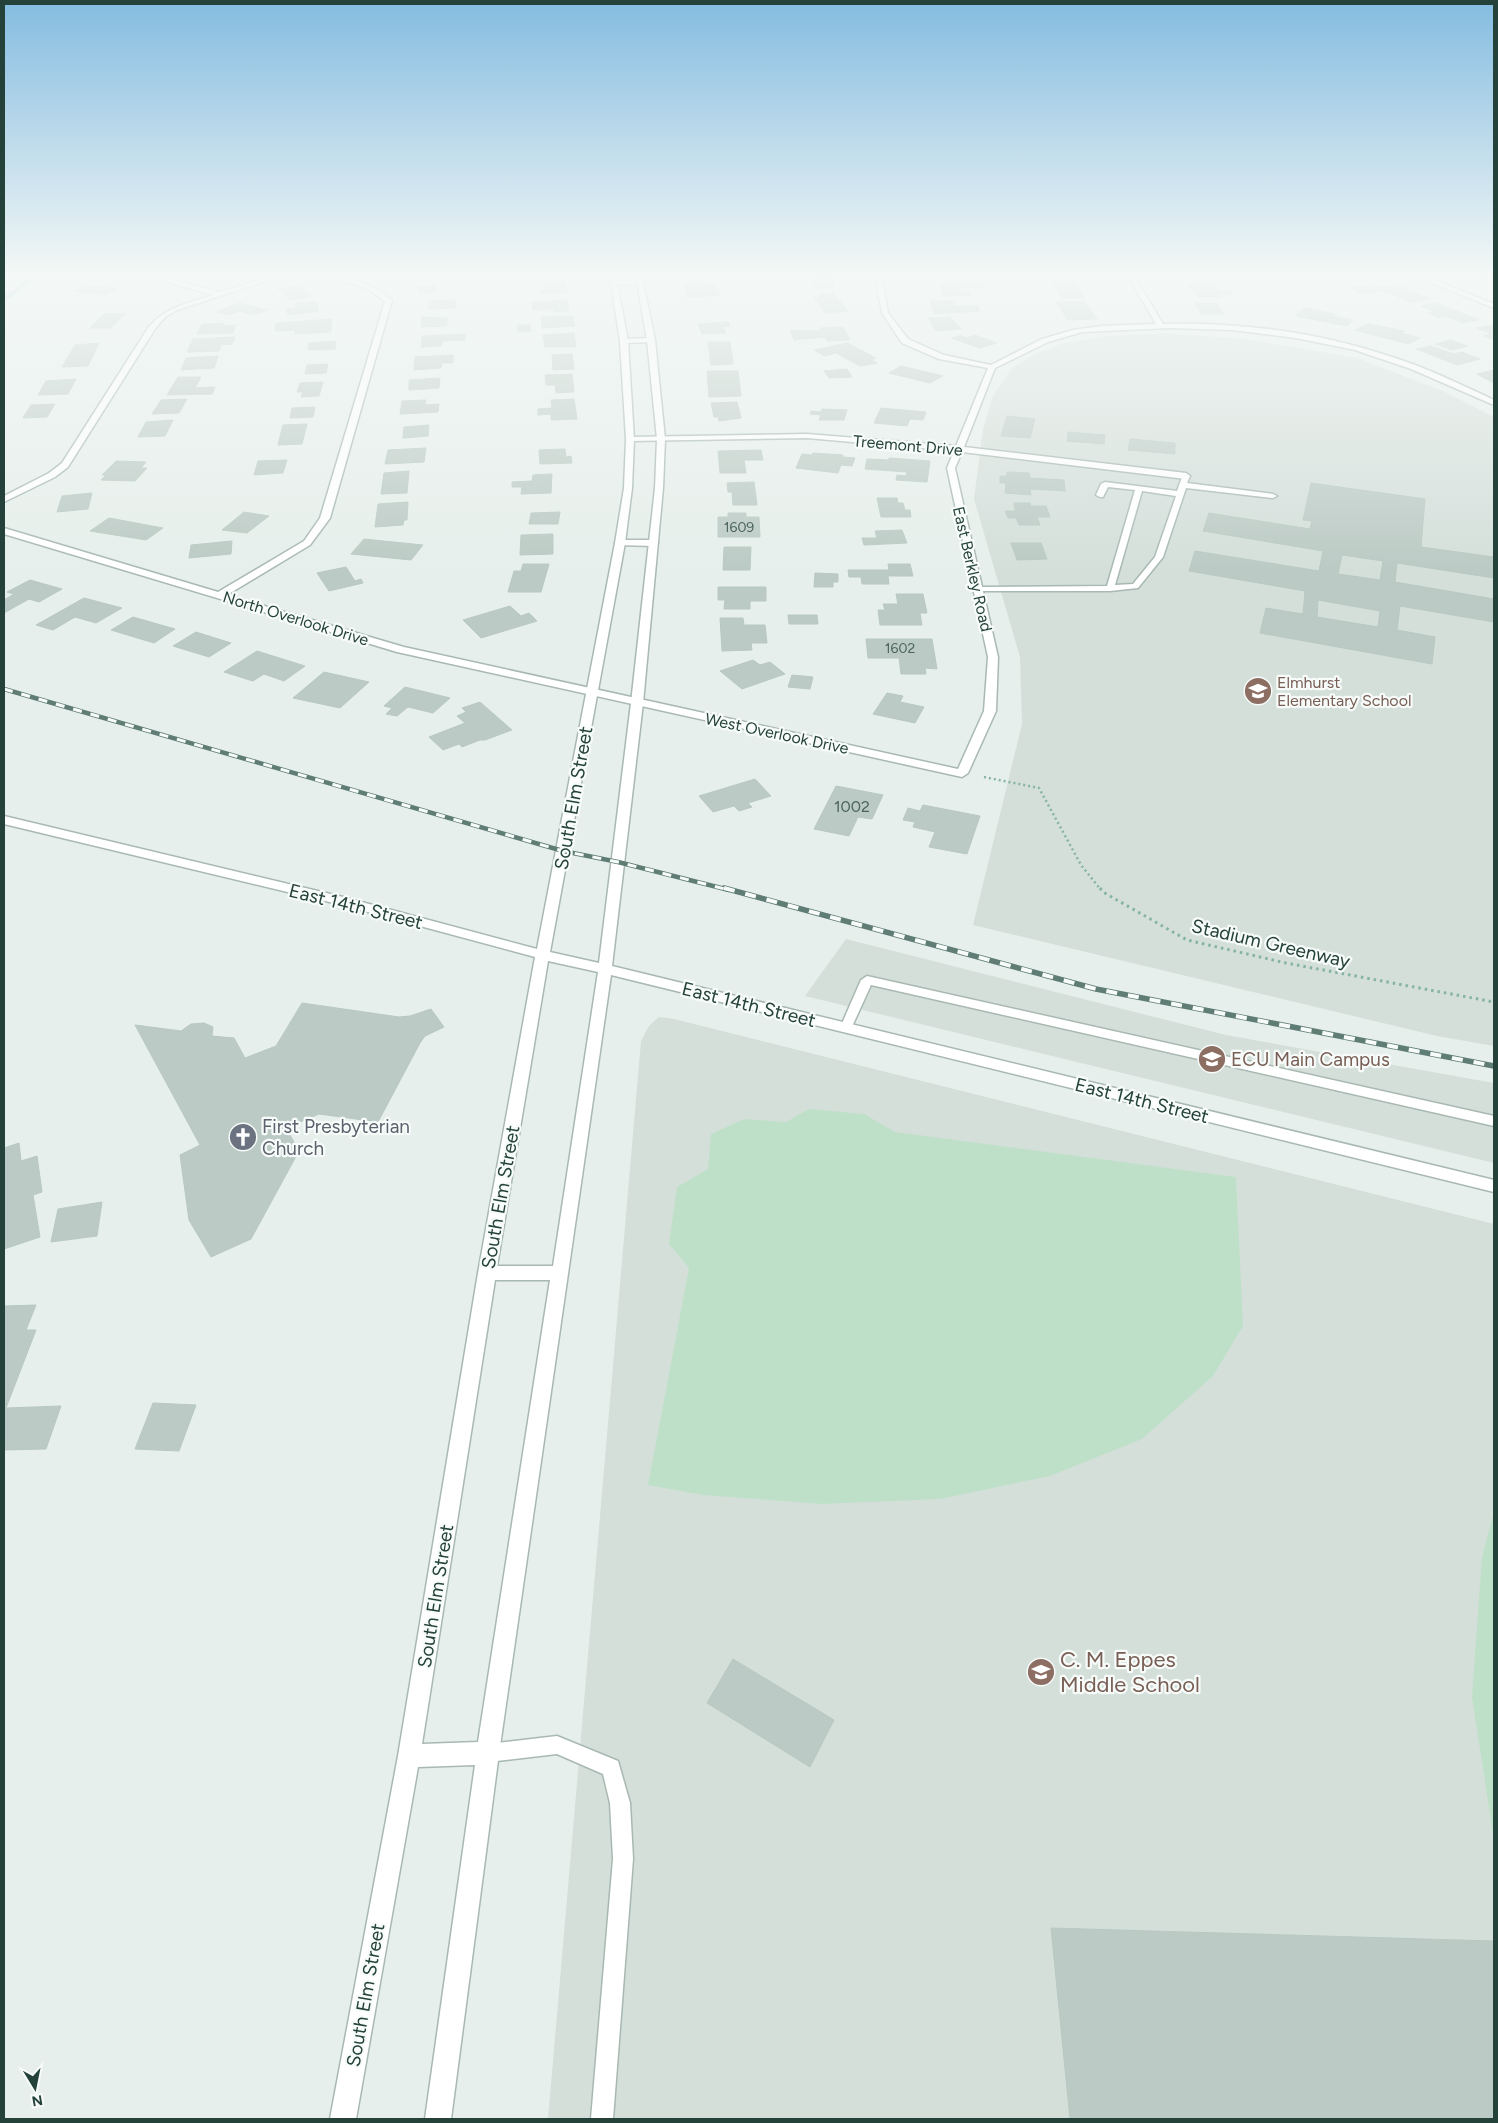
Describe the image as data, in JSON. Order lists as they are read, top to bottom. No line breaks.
{"streets":{"street":["Treemont Drive","East Berkley Road","North Overlook Drive","West Overlook Drive","South Elm Street","East 14th Street"],"path":["Stadium Greenway"]},"crossings":[["Treemont Drive","East Berkley Road"],["Treemont Drive","South Elm Street"],["East Berkley Road","West Overlook Drive"],["East Berkley Road","Stadium Greenway"],["North Overlook Drive","West Overlook Drive"],["North Overlook Drive","South Elm Street"],["West Overlook Drive","South Elm Street"],["West Overlook Drive","Stadium Greenway"],["South Elm Street","East 14th Street"]],"places":{"school or university":["Elmhurst Elementary School","ECU Main Campus","C. M. Eppes Middle School"],"church":["First Presbyterian Church"]},"house_numbers":["1609","1602","1002"],"north":"bottom"}
